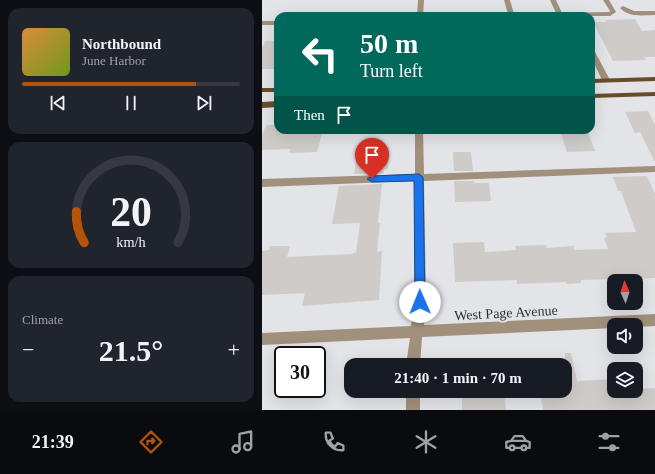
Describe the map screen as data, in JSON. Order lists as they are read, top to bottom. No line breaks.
{"streets":{"street":["West Page Avenue"]},"north":"top","page":{"turn":["50 m","Turn left"],"song":["Northbound","June Harbor"],"then":"Then","tile":"Climate","heat":["−","21.5°","+"],"limit":"30","trip":"21:40 · 1 min · 70 m","tabs":"21:39","gauge":["20","km/h"]}}
